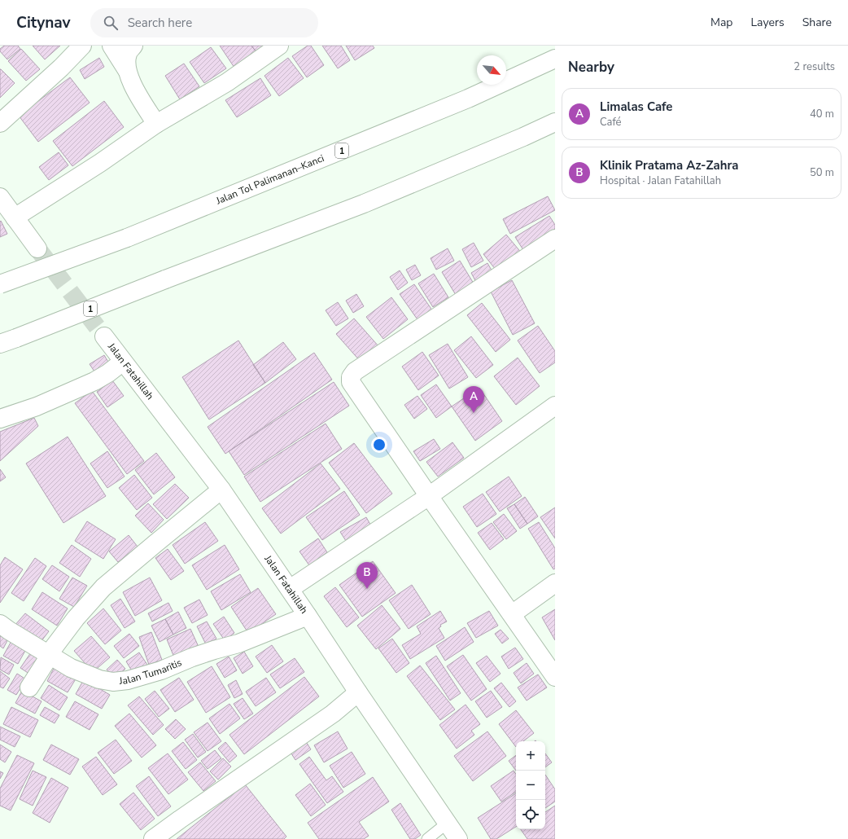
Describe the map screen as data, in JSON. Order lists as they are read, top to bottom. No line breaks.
{"streets":{"main road":["1","Jalan Tol Palimanan–Kanci","Jalan Fatahillah","Jalan Tumaritis"]},"crossings":[["Jalan Fatahillah","Jalan Tumaritis"]],"north":"bottom right","page":{"header":"Citynav","search":"Search here","nav":["Map","Layers","Share"],"heading":["Nearby","2 results"],"list":[{"mark":"A","name":"Limalas Cafe","note":"Café","value":"40 m"},{"mark":"B","name":"Klinik Pratama Az-Zahra","note":"Hospital · Jalan Fatahillah","value":"50 m"}],"pins":["A","B"],"map_buttons":["+","−"]}}
